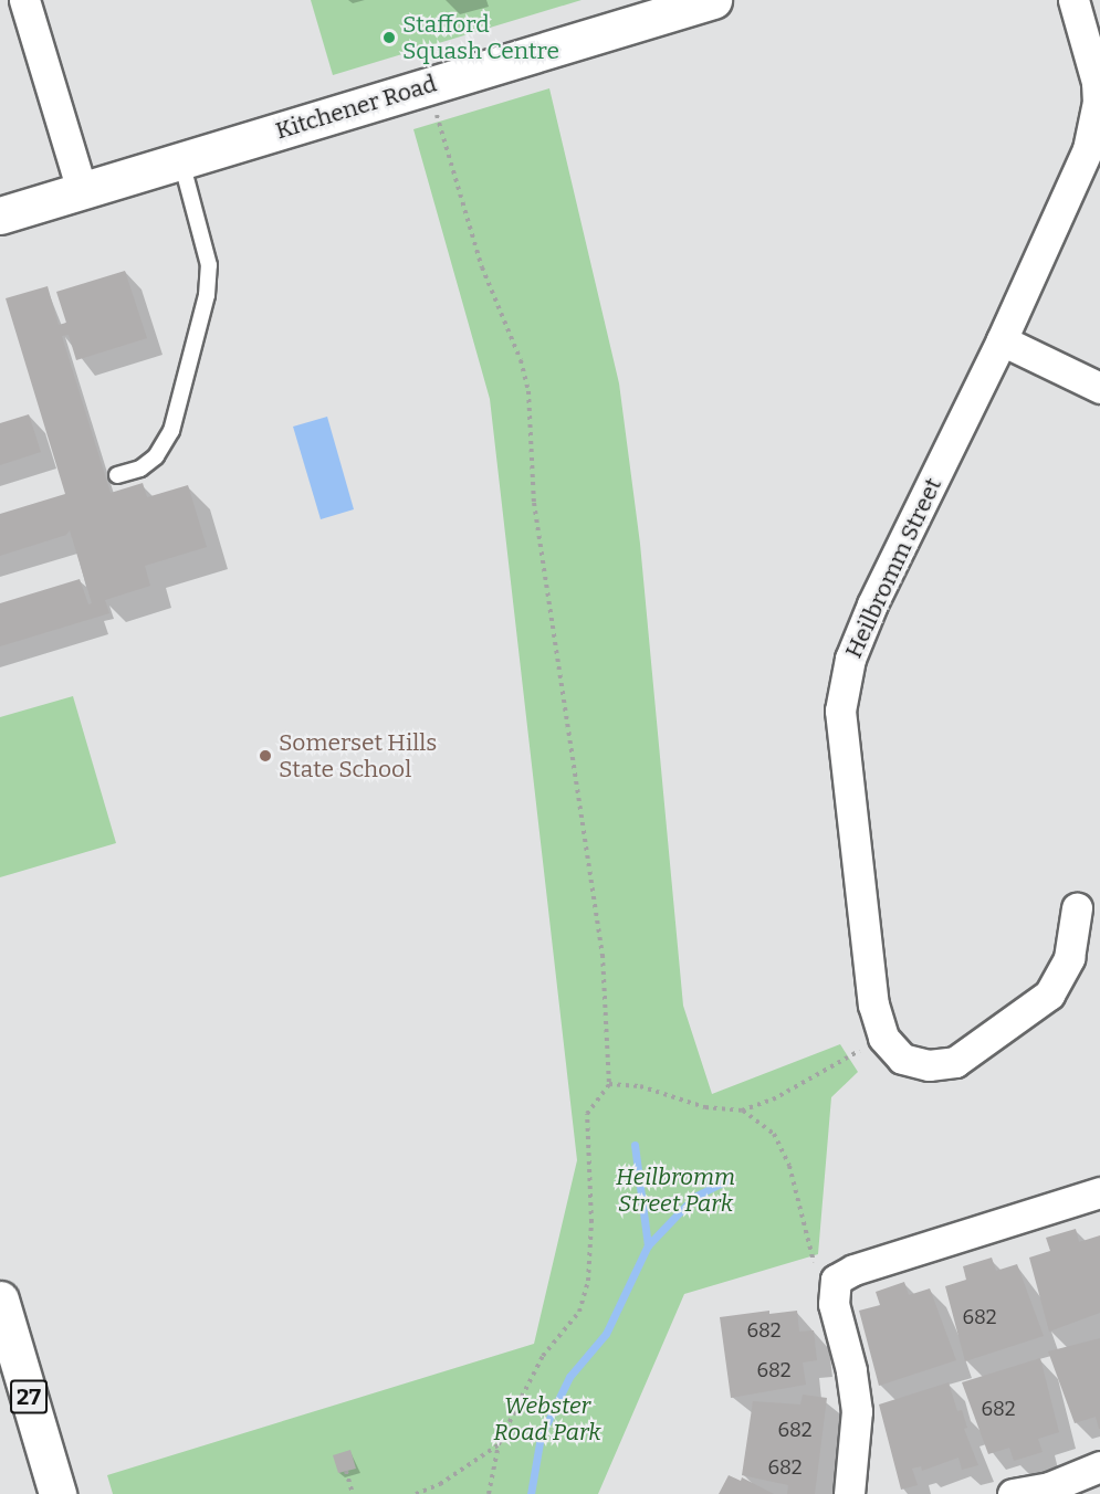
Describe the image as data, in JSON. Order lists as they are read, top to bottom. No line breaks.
{"streets":{"street":["Kitchener Road","Heilbromm Street","27"]},"parks":["Heilbromm Street Park","Webster Road Park"],"places":["Stafford Squash Centre","Somerset Hills State School"],"house_numbers":["682","682","682","682","682","682"]}
